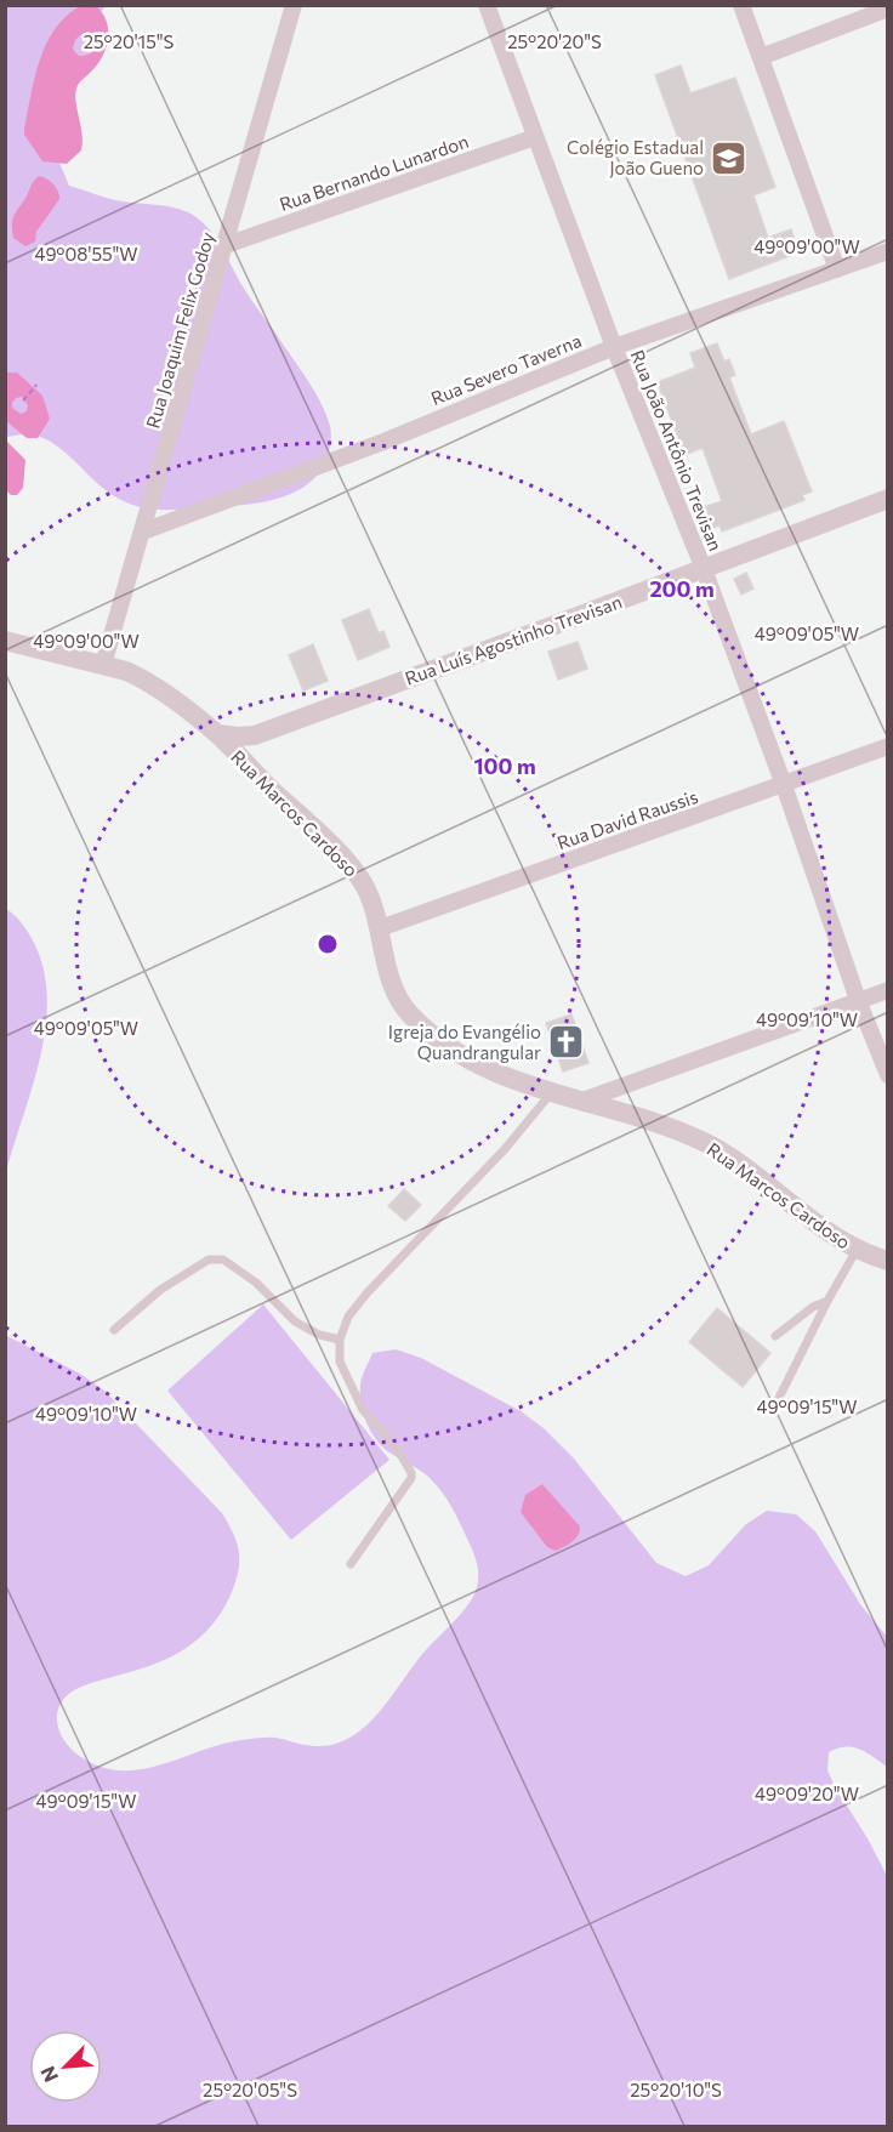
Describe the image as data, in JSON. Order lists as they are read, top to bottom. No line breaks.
{"streets":{"street":["Rua Bernando Lunardon","Rua Joaquim Felix Godoy","Rua Severo Taverna","Rua João Antônio Trevisan","Rua Luís Agostinho Trevisan","Rua Marcos Cardoso","Rua David Raussis"]},"crossings":[["Rua Bernando Lunardon","Rua Joaquim Felix Godoy"],["Rua Bernando Lunardon","Rua João Antônio Trevisan"],["Rua Joaquim Felix Godoy","Rua Severo Taverna"],["Rua Joaquim Felix Godoy","Rua Marcos Cardoso"],["Rua Severo Taverna","Rua João Antônio Trevisan"],["Rua João Antônio Trevisan","Rua Luís Agostinho Trevisan"],["Rua João Antônio Trevisan","Rua David Raussis"],["Rua Luís Agostinho Trevisan","Rua Marcos Cardoso"],["Rua Marcos Cardoso","Rua David Raussis"]],"places":{"school or university":["Colégio Estadual João Gueno"],"church":["Igreja do Evangélio Quandrangular"]},"north":"bottom left","coordinates":["25°20'15\"S","25°20'20\"S","49°09'00\"W","49°08'55\"W","49°09'05\"W","49°09'10\"W","49°09'15\"W","49°09'20\"W","25°20'05\"S","25°20'10\"S"],"rings":["200 m","100 m"]}
